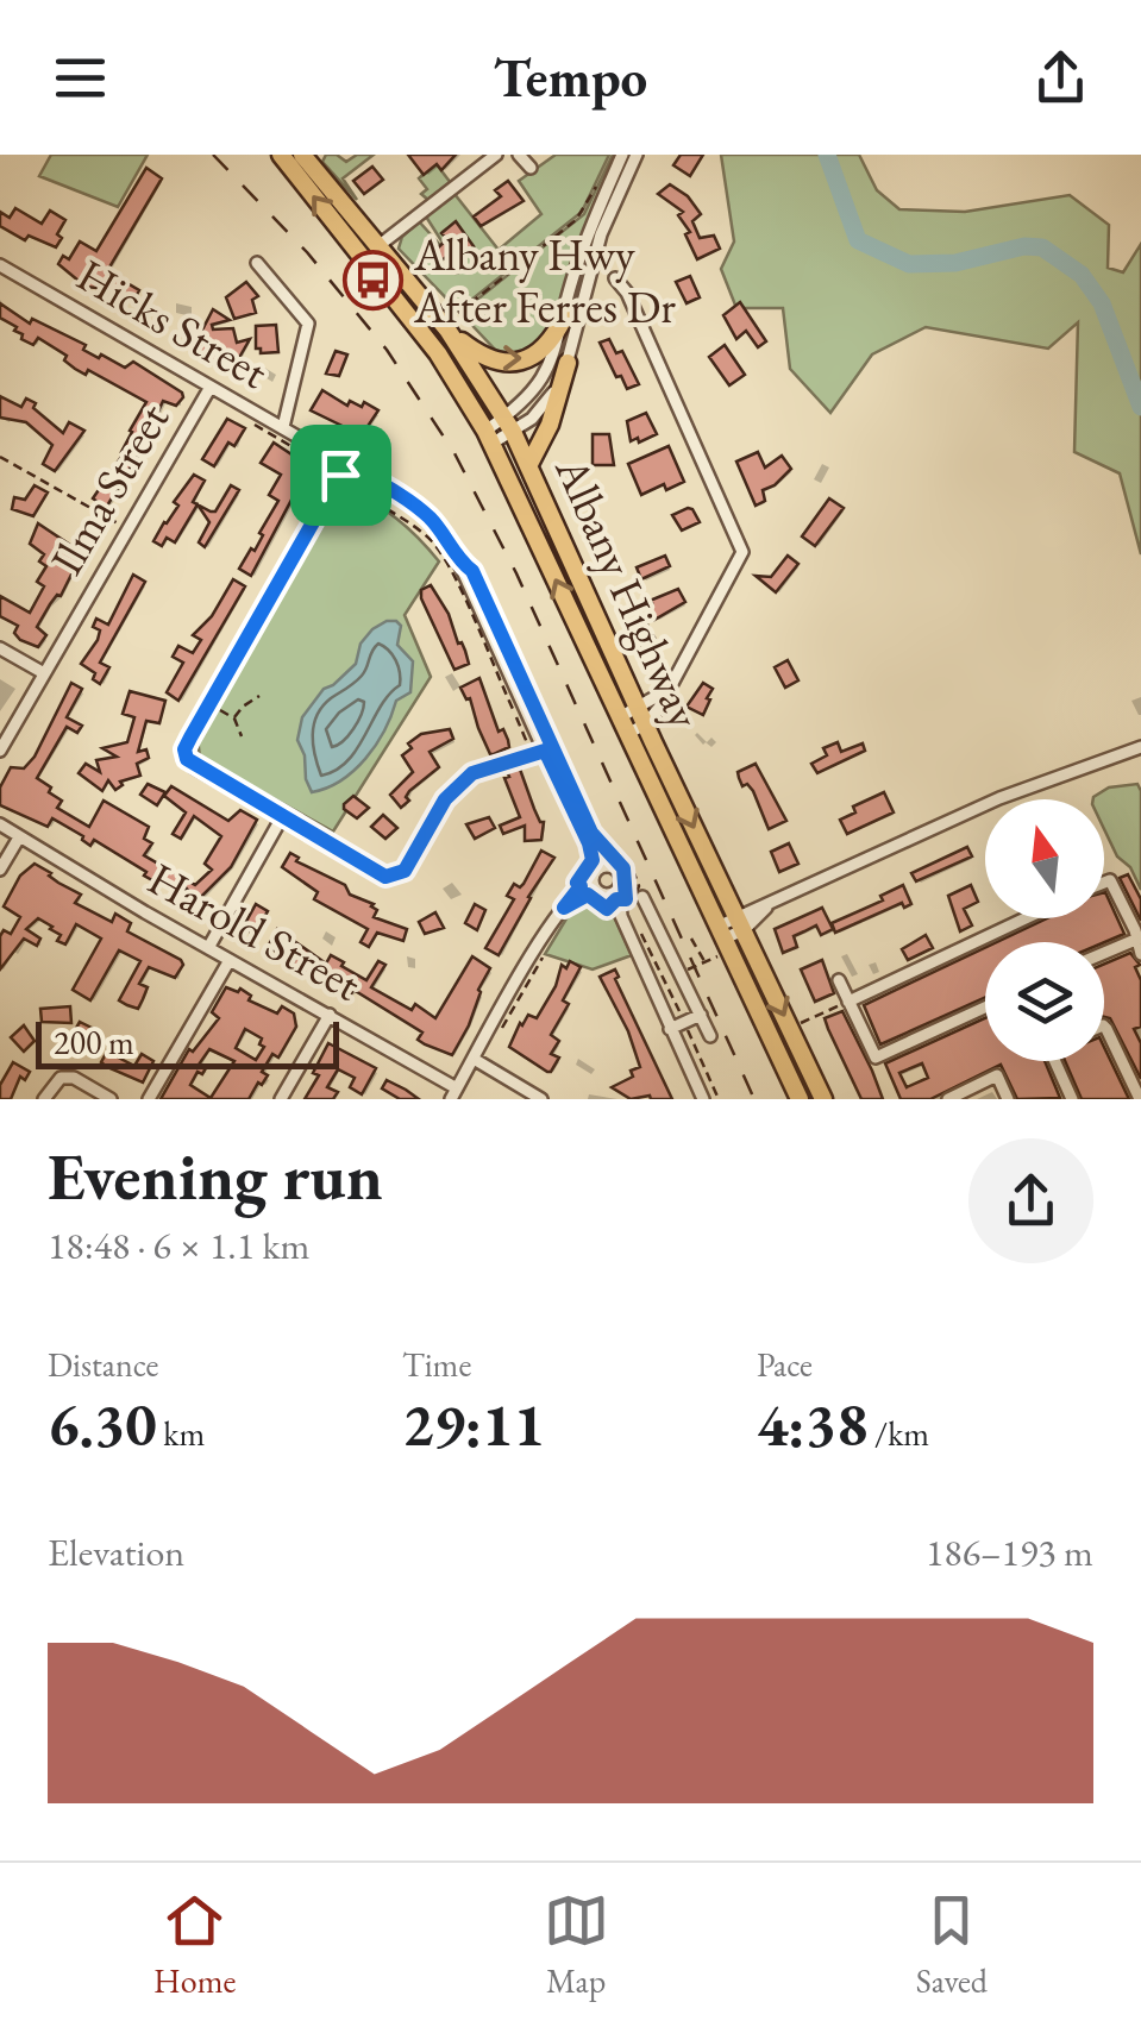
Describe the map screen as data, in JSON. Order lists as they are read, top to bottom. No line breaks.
{"streets":{"highway":["Albany Highway"],"street":["Hicks Street","Ilma Street","Harold Street"]},"crossings":[["Hicks Street","Ilma Street"]],"places":{"bus stop":["Albany Hwy After Ferres Dr"]},"scale_bar":"200 m","north":"top","page":{"header":"Tempo","scale":"200 m","heading":["Evening run","18:48 · 6 × 1.1 km"],"stats":[["Distance","6.30 km"],["Time","29:11"],["Pace","4:38 /km"]],"chart":["Elevation","186–193 m"],"tabs":["Home","Map","Saved"]}}
